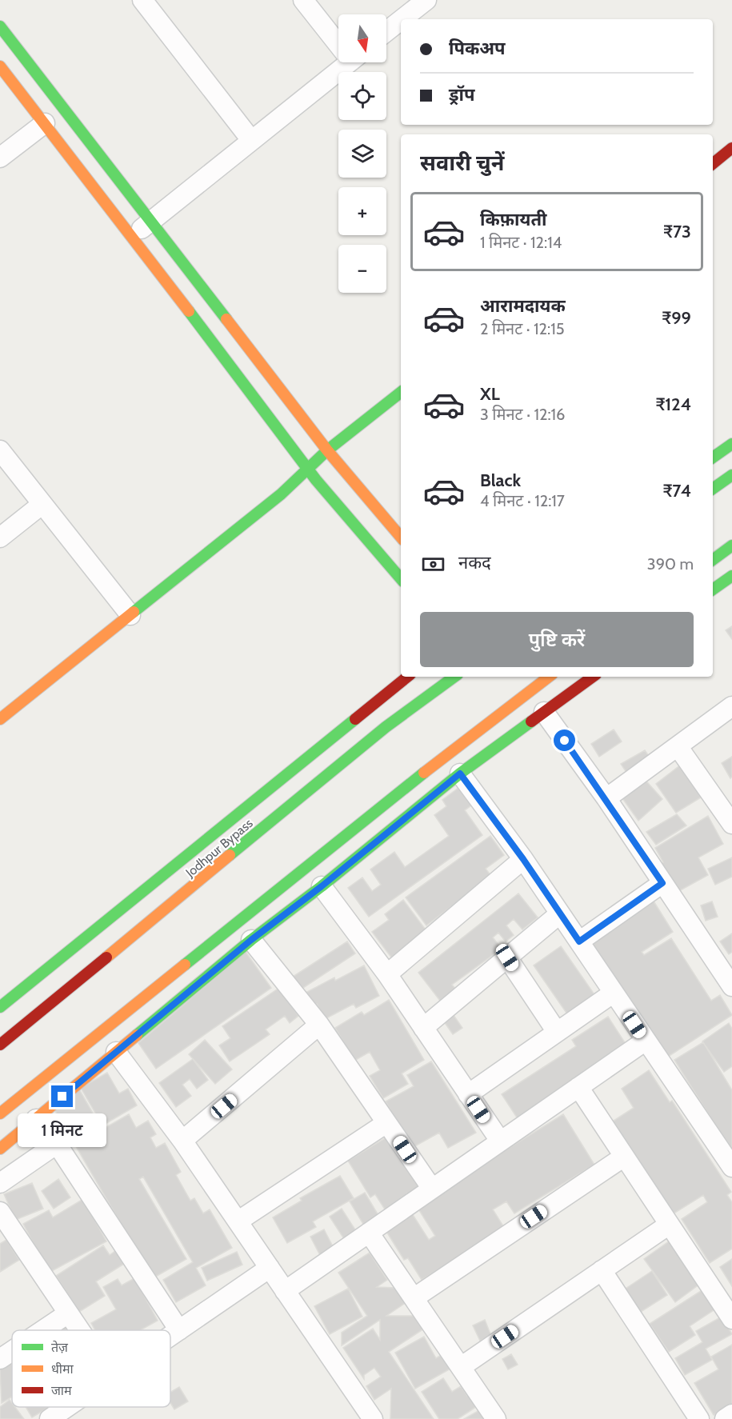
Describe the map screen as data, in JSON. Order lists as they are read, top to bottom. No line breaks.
{"streets":{"main road":["Jodhpur Bypass"]},"legend":["तेज़","धीमा","जाम"],"north":"bottom","page":{"map_buttons":["+","−"],"banner":["पिकअप","ड्रॉप"],"heading":"सवारी चुनें","list":[{"name":"किफ़ायती","note":"1 मिनट · 12:14","value":"₹73"},{"name":"आरामदायक","note":"2 मिनट · 12:15","value":"₹99"},{"name":"XL","note":"3 मिनट · 12:16","value":"₹124"},{"name":"Black","note":"4 मिनट · 12:17","value":"₹74"}],"pay":["नकद","390 m"],"buttons":"पुष्टि करें","bubble":"1 मिनट"}}
